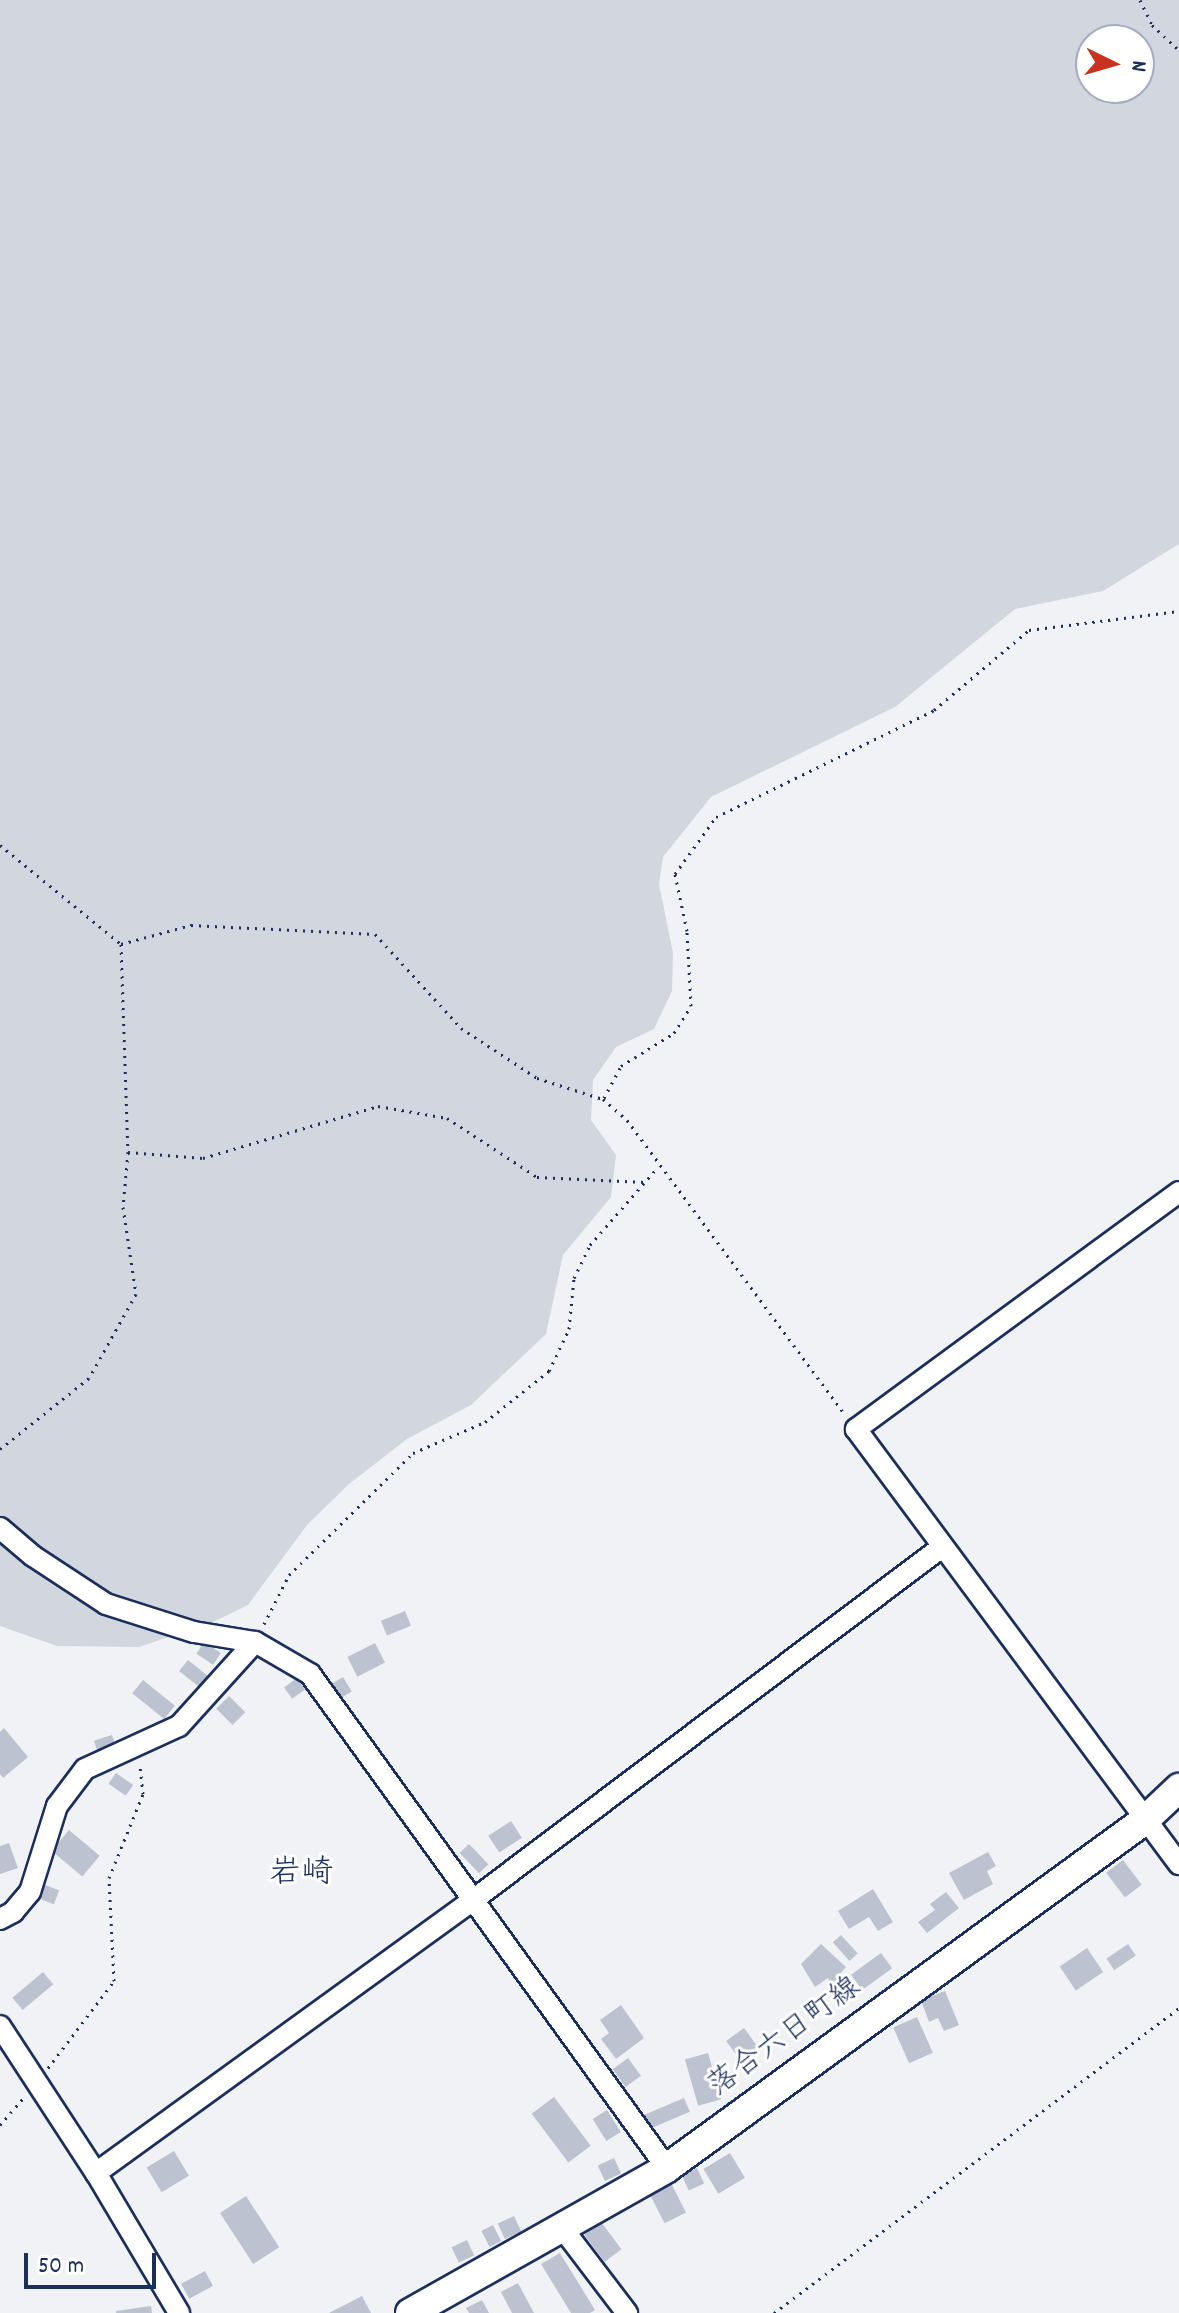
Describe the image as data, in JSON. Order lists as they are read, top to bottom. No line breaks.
{"streets":{"main road":["落合六日町線"]},"districts":["岩崎"],"scale_bar":"50 m","north":"right"}
